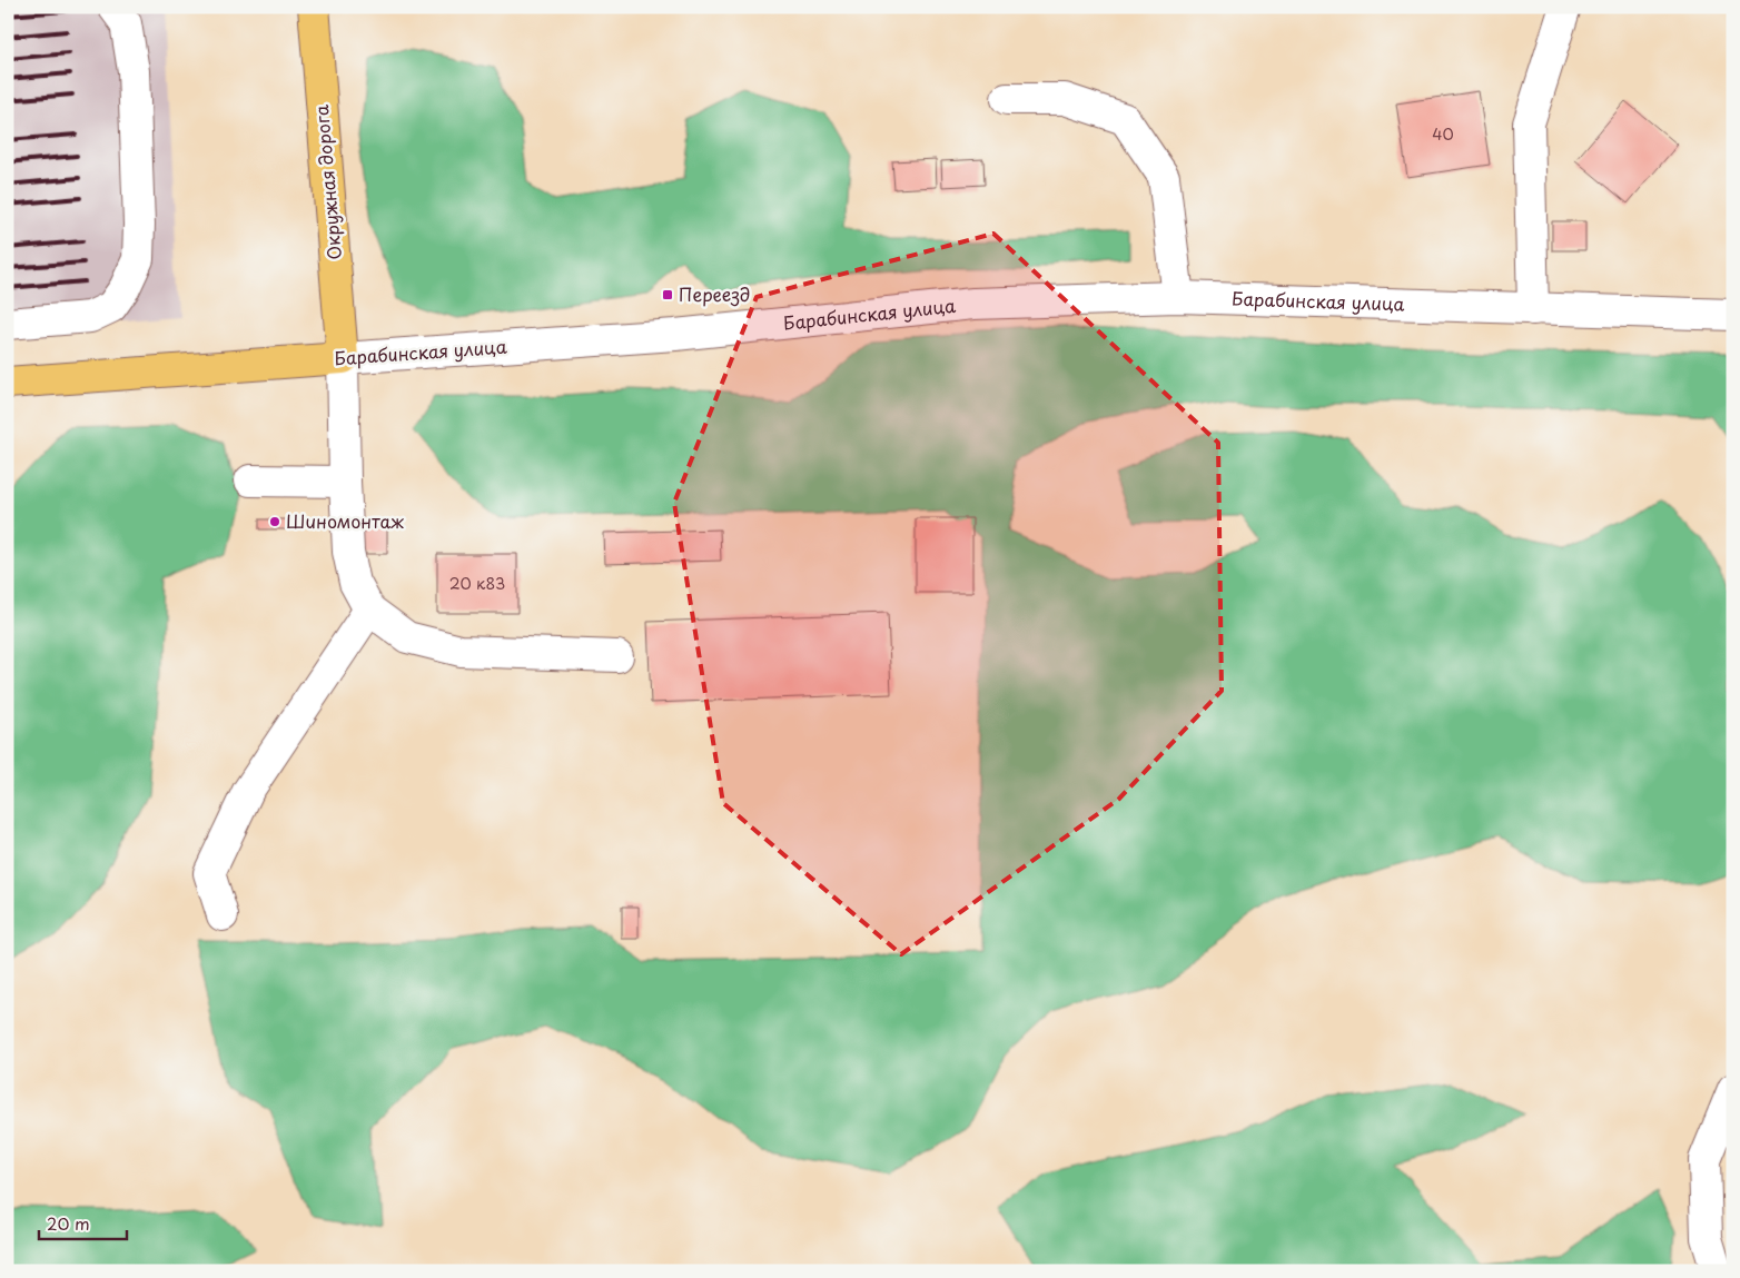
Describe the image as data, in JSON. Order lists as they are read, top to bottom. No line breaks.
{"streets":{"main road":["Окружная дорога","Барабинская улица"]},"crossings":[["Окружная дорога","Барабинская улица"]],"places":{"transit":["Переезд"],"other":["Шиномонтаж"]},"house_numbers":["40","20 к83"],"scale_bar":"20 m"}
